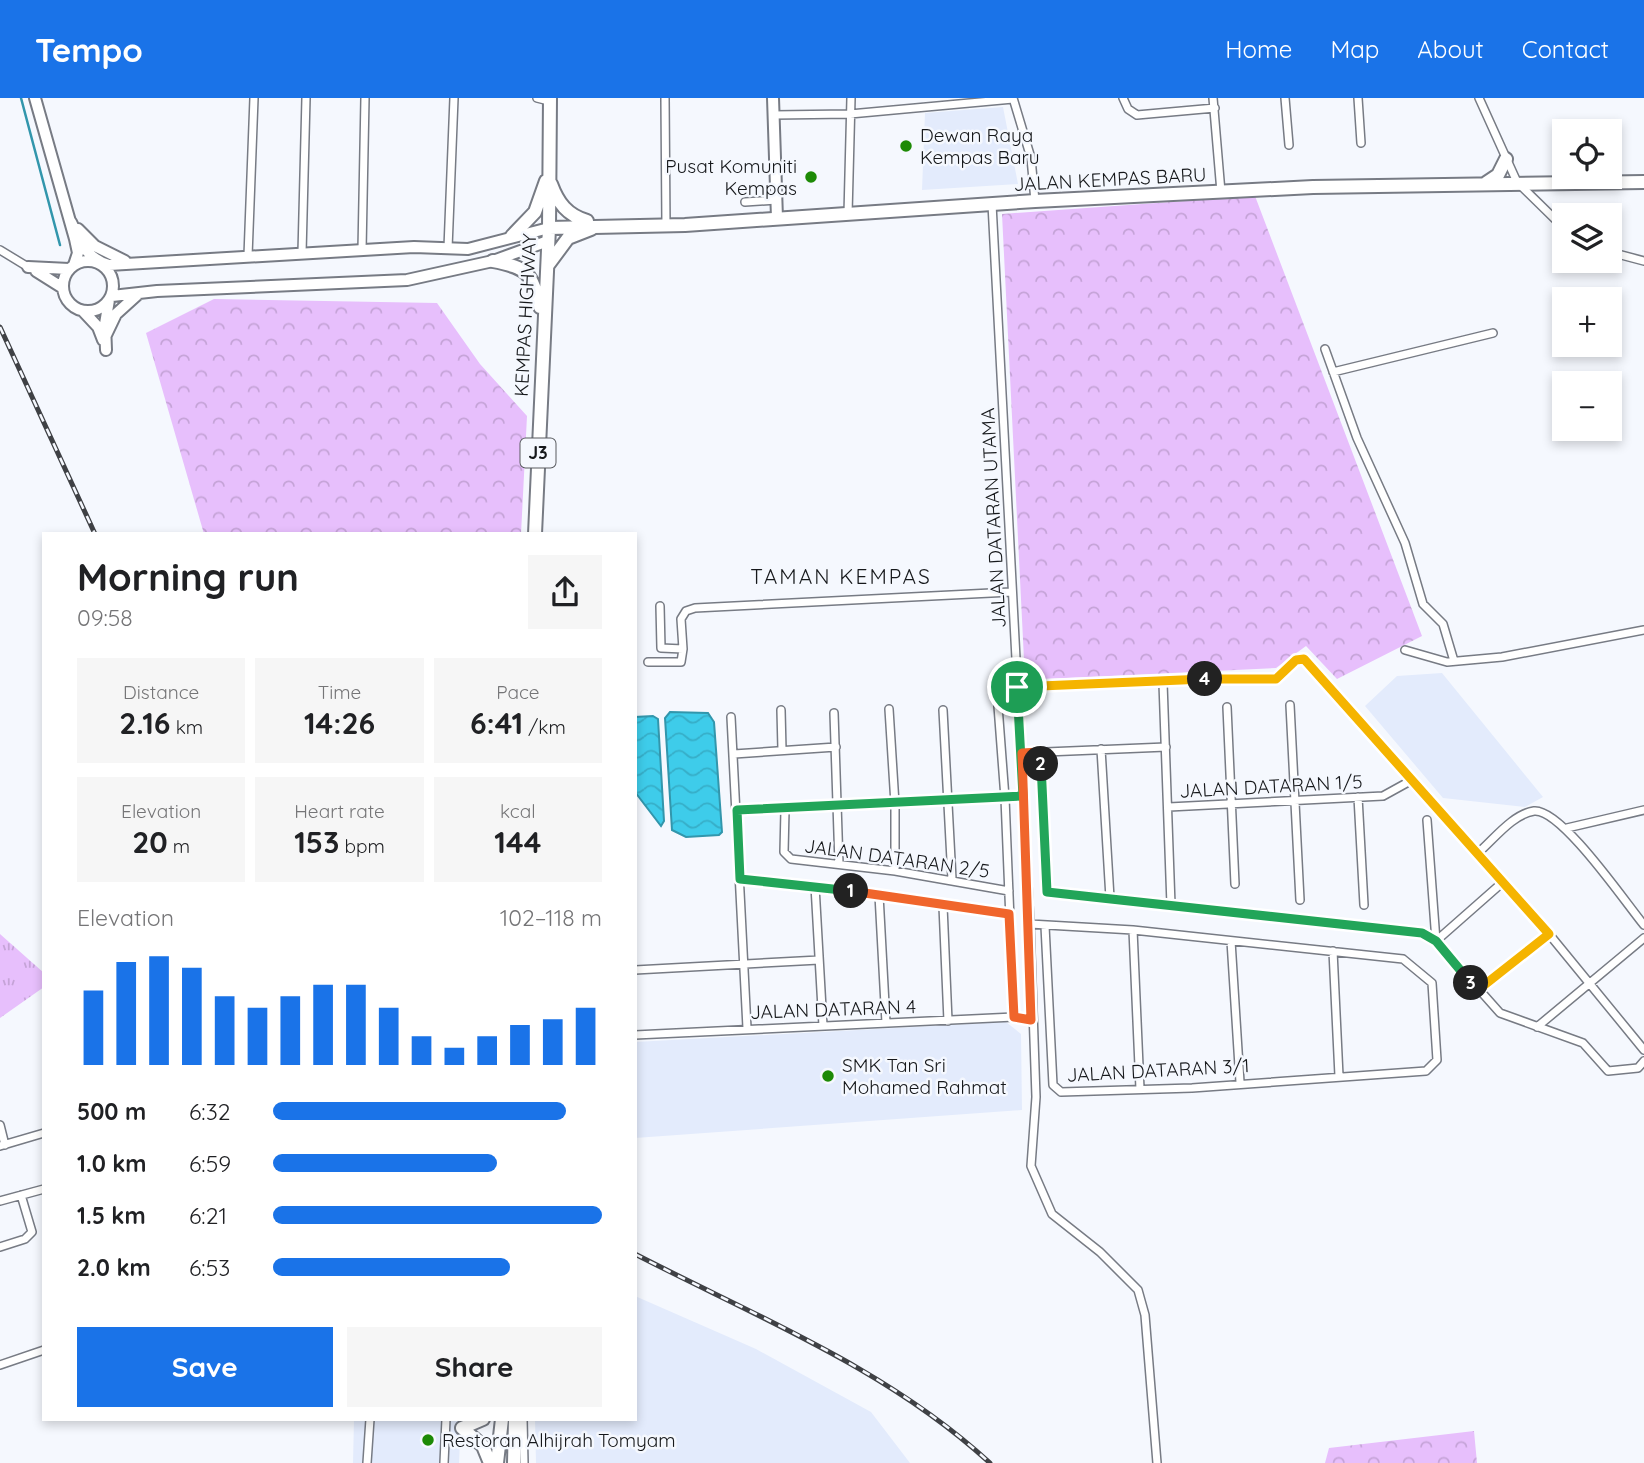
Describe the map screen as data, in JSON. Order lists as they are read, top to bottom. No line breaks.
{"streets":{"main road":["JALAN KEMPAS BARU","KEMPAS HIGHWAY","J3"],"street":["JALAN DATARAN UTAMA","JALAN DATARAN 1/5","JALAN DATARAN 2/5","JALAN DATARAN 4","JALAN DATARAN 3/1"]},"crossings":[["JALAN KEMPAS BARU","KEMPAS HIGHWAY"],["JALAN KEMPAS BARU","JALAN DATARAN UTAMA"],["JALAN DATARAN UTAMA","JALAN DATARAN 4"]],"districts":["TAMAN KEMPAS"],"places":["Dewan Raya Kempas Baru","Pusat Komuniti Kempas","SMK Tan Sri Mohamed Rahmat","Restoran Alhijrah Tomyam"],"page":{"header":"Tempo","nav":["Home","Map","About","Contact"],"map_buttons":["+","−"],"heading":["Morning run","09:58"],"stats":[["Distance","2.16 km"],["Time","14:26"],["Pace","6:41 /km"],["Elevation","20 m"],["Heart rate","153 bpm"],["kcal","144"]],"pins":["4","2","1","3"],"chart":["Elevation","102–118 m"],"list":[{"name":"500 m","note":"6:32"},{"name":"1.0 km","note":"6:59"},{"name":"1.5 km","note":"6:21"},{"name":"2.0 km","note":"6:53"}],"buttons":["Save","Share"]}}
